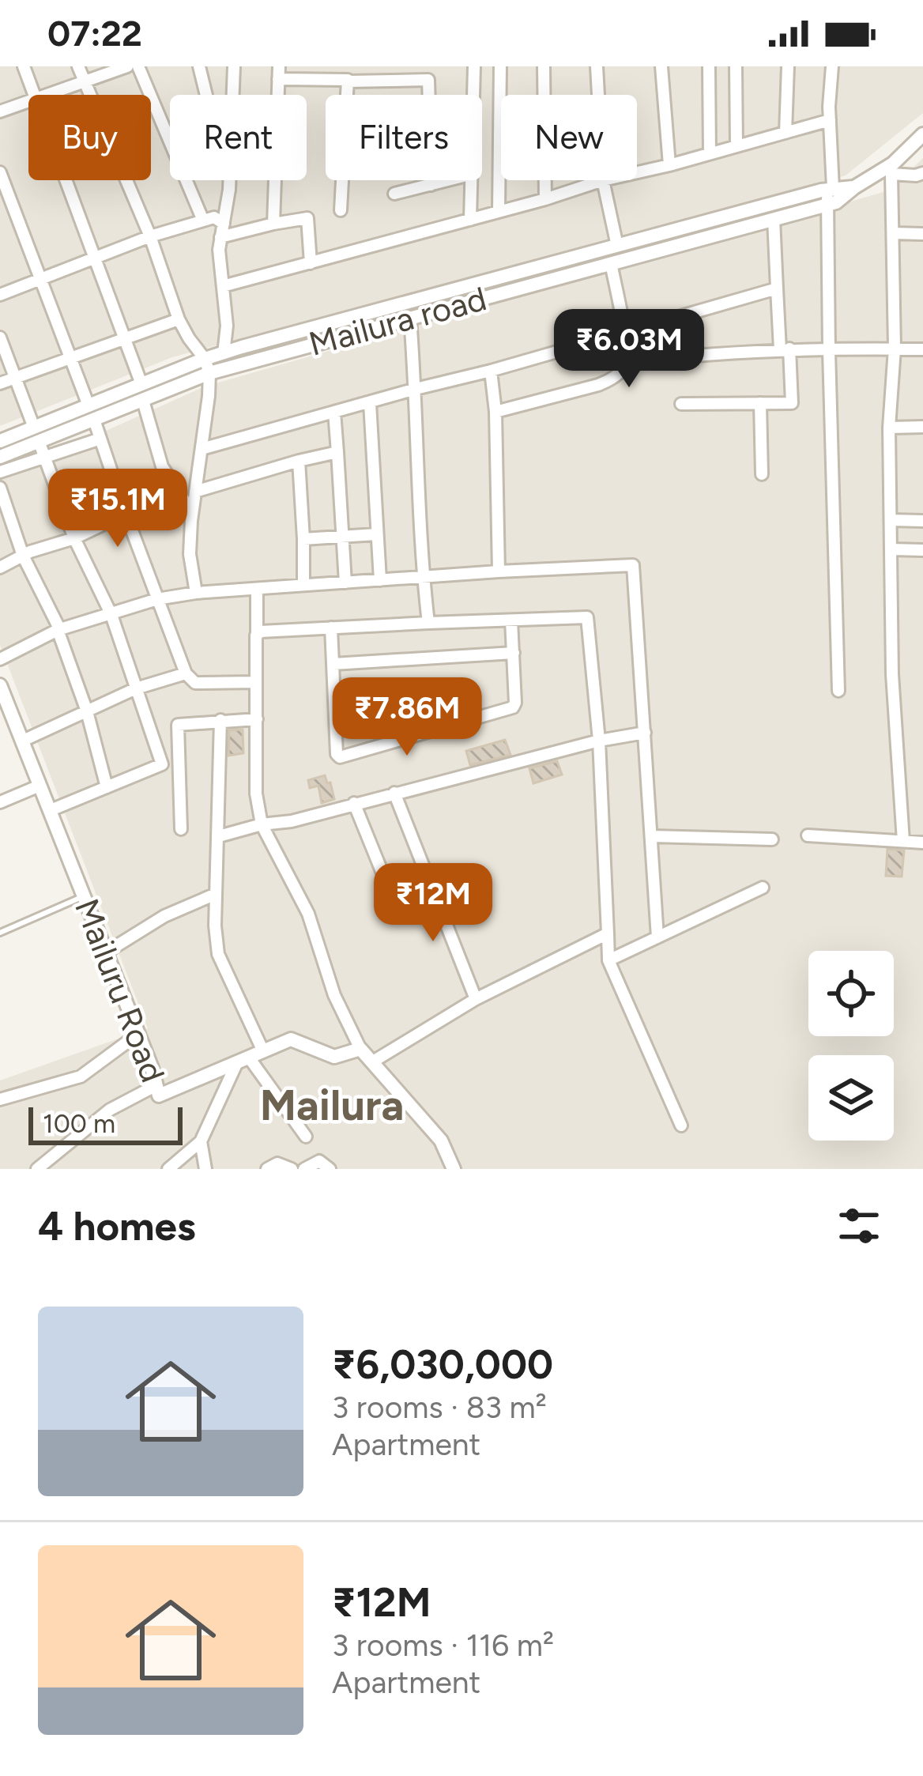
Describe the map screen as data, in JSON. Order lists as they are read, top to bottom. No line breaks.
{"streets":{"street":["Mailura road","Mailuru Road"]},"districts":["Mailura"],"scale_bar":"100 m","page":{"status":"07:22","chip":["Buy","Rent","Filters","New"],"price":["₹6.03M","₹15.1M","₹7.86M","₹12M"],"scale":"100 m","heading":"4 homes","list":[{"name":"₹6,030,000","note":"3 rooms · 83 m² · Apartment"},{"name":"₹12M","note":"3 rooms · 116 m² · Apartment"}]}}
